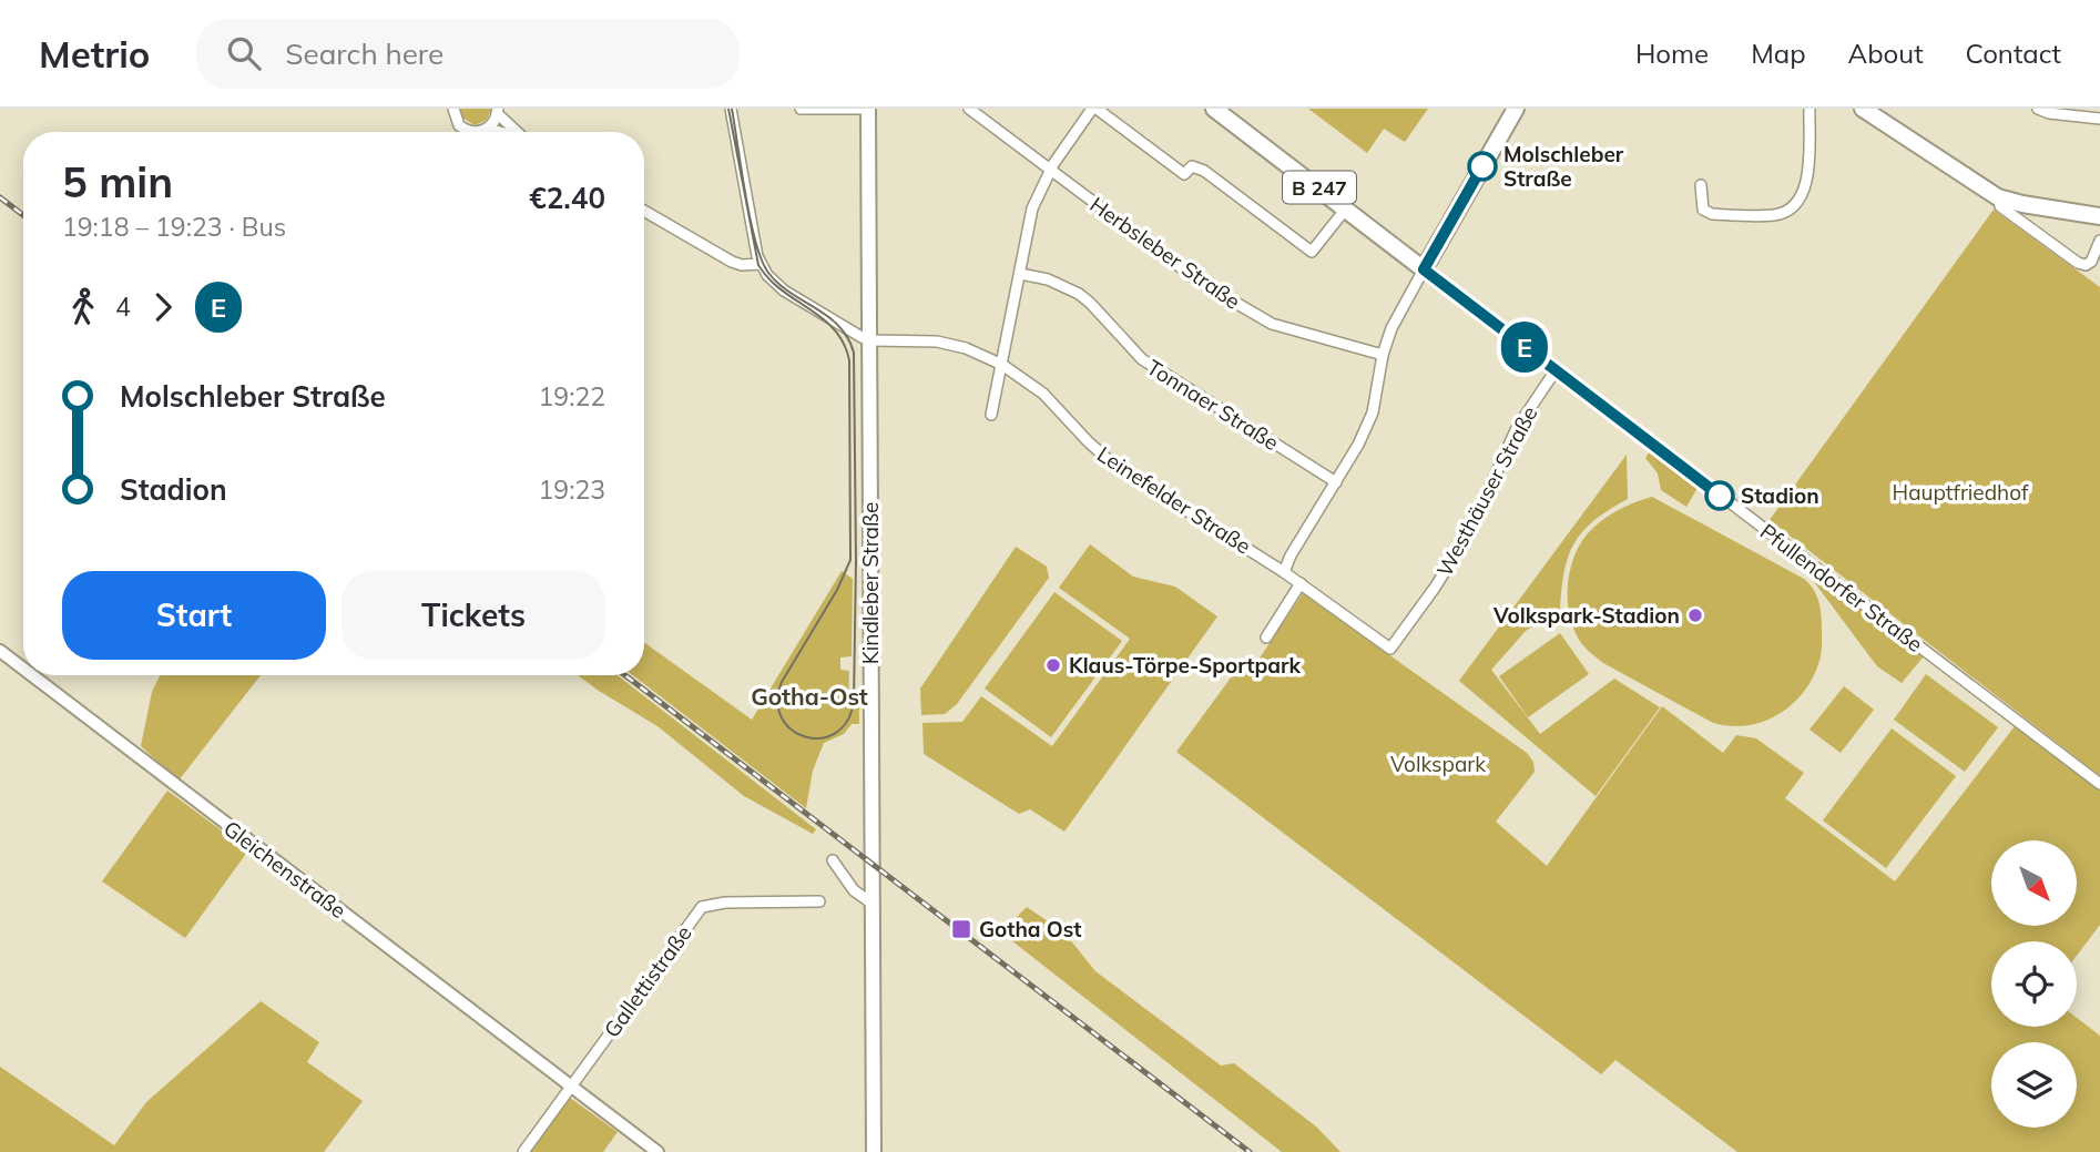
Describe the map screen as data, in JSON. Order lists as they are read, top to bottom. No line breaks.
{"streets":{"main road":["B 247","Kindleber Straße","Pfullendorfer Straße"],"street":["Herbsleber Straße","Tonnaer Straße","Westhäuser Straße","Leinefelder Straße","Gleichenstraße","Gallettistraße"]},"crossings":[["Westhäuser Straße","Leinefelder Straße"],["Westhäuser Straße","Pfullendorfer Straße"],["Leinefelder Straße","Kindleber Straße"],["Gleichenstraße","Gallettistraße"]],"districts":["Gotha-Ost"],"parks":["Hauptfriedhof","Volkspark"],"places":{"other":["Molschleber Straße","Stadion","Volkspark-Stadion","Klaus-Törpe-Sportpark"],"transit":["Gotha Ost"]},"lines":["bus line E"],"north":"bottom right","page":{"header":"Metrio","search":"Search here","nav":["Home","Map","About","Contact"],"on_map":"E","heading":["5 min","19:18 – 19:23 · Bus","€2.40"],"legs":["4","E"],"list":[{"name":"Molschleber Straße","value":"19:22"},{"name":"Stadion","value":"19:23"}],"buttons":["Start","Tickets"]}}
